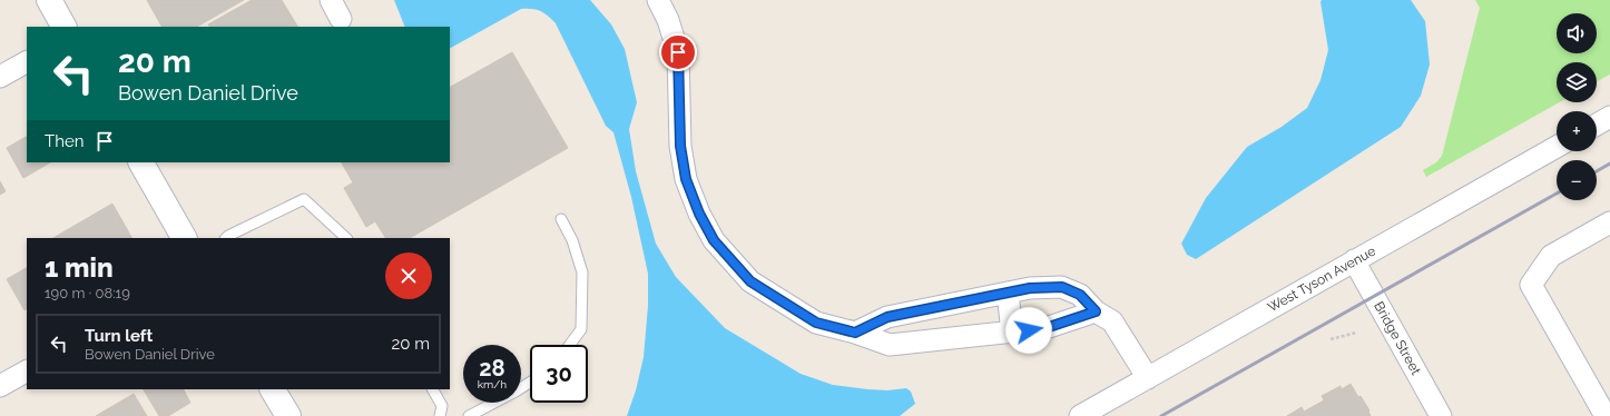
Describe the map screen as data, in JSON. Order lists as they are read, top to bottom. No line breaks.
{"streets":{"street":["West Tyson Avenue","Bridge Street"]},"crossings":[["West Tyson Avenue","Bridge Street"]],"page":{"map_buttons":["+","−"],"turn":["20 m","Bowen Daniel Drive"],"then":"Then","heading":["1 min","190 m · 08:19"],"list":[{"name":"Turn left","note":"Bowen Daniel Drive","value":"20 m"}],"speed":"28 km/h","limit":"30"}}
